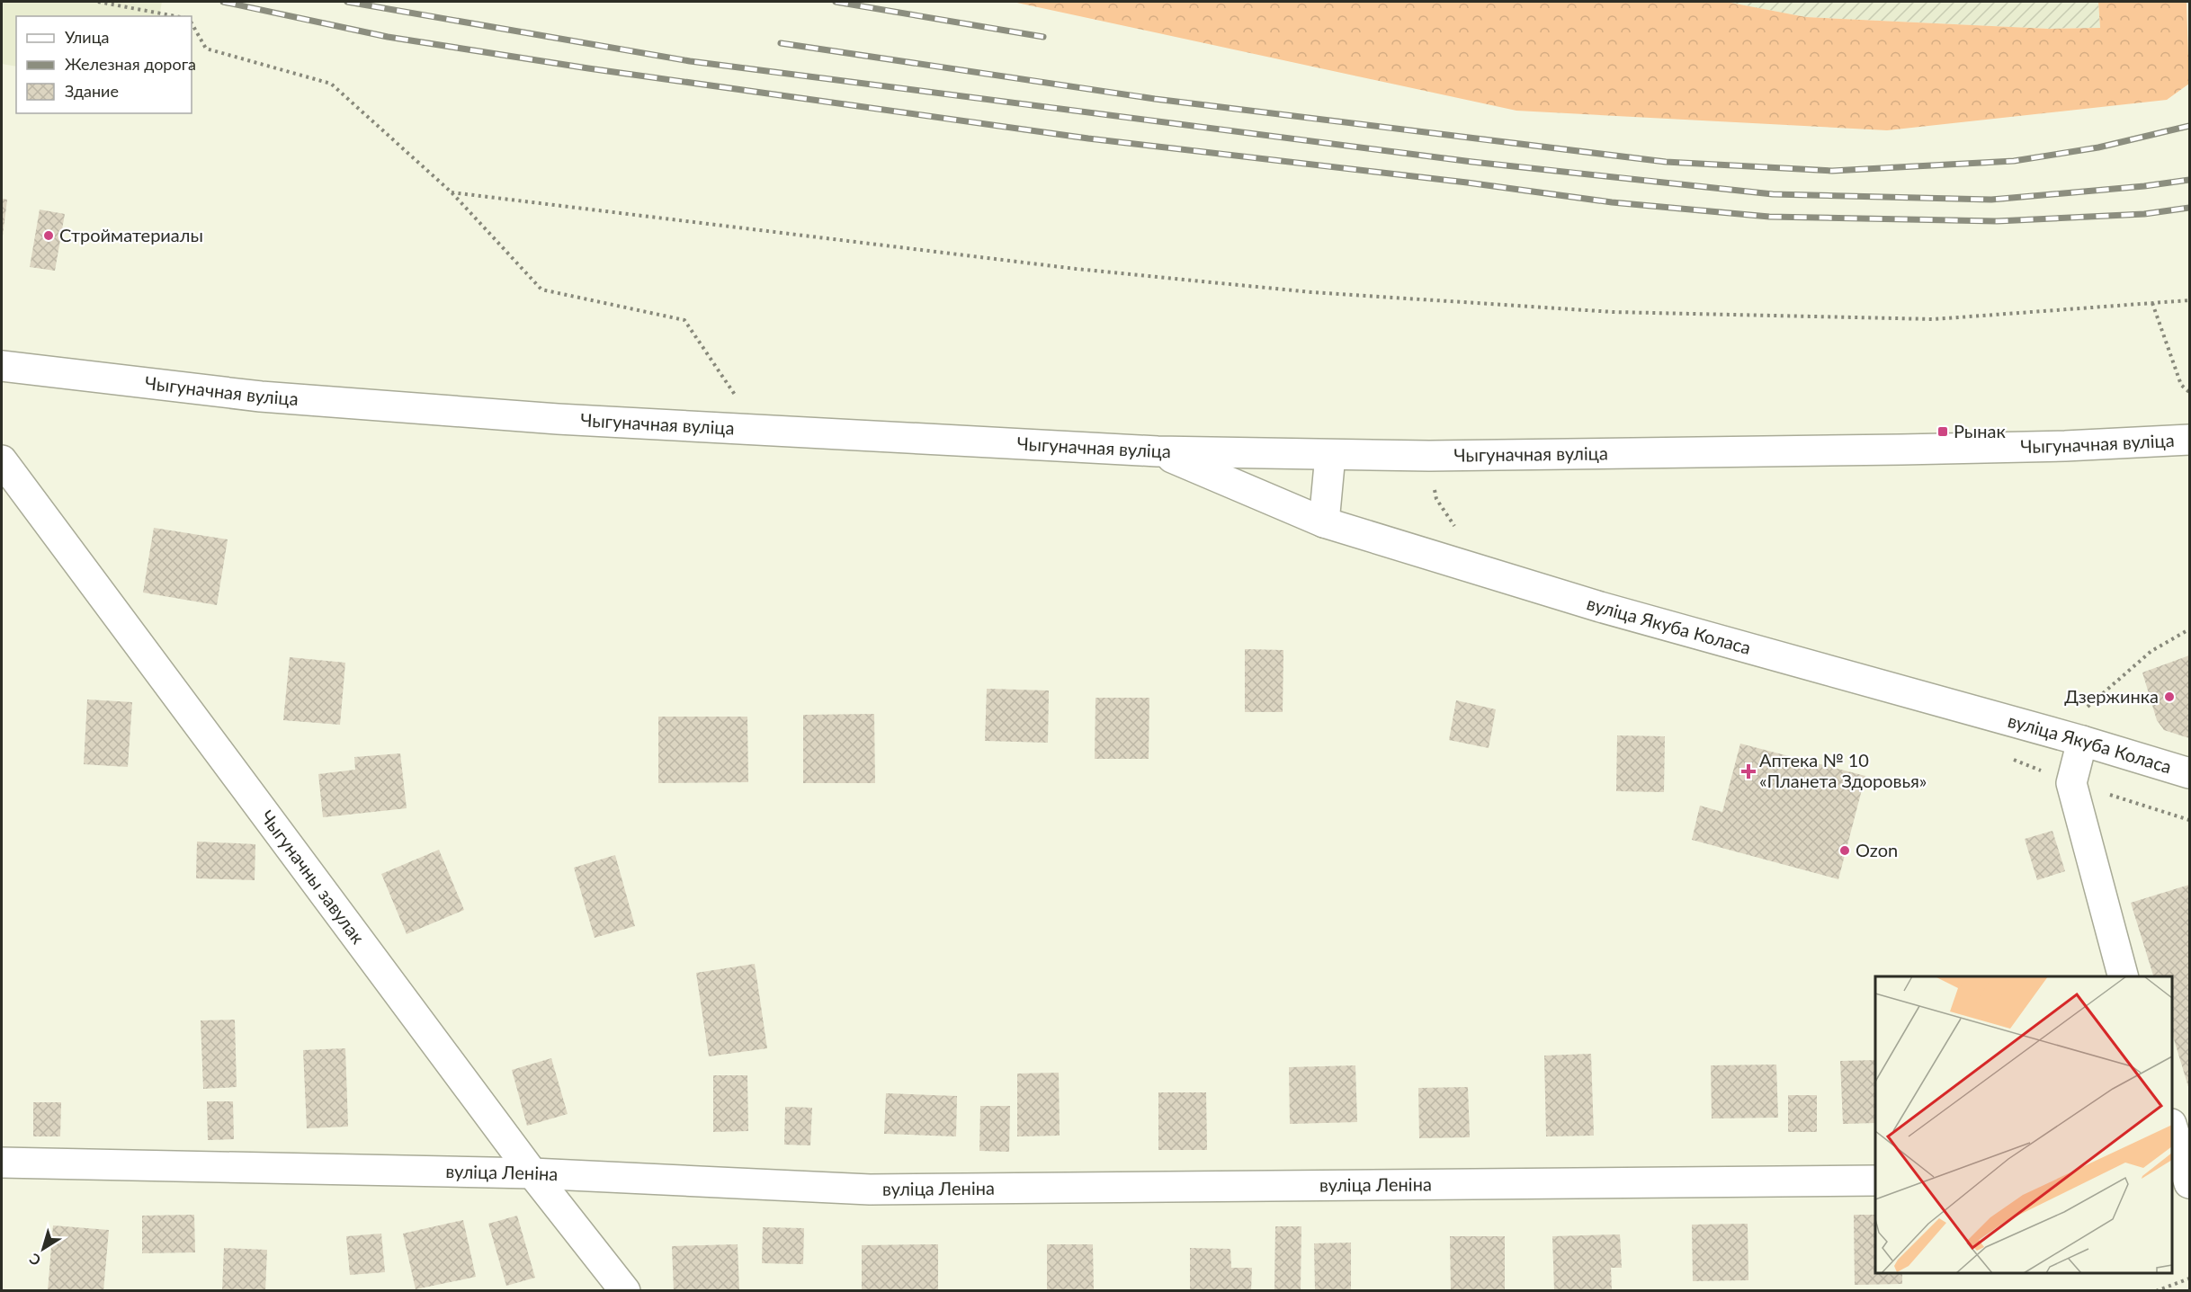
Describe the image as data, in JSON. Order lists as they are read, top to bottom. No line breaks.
{"streets":{"street":["Чыгуначная вуліца","вуліца Якуба Коласа","Чыгуначны завулак","вуліца Леніна"]},"crossings":[["Чыгуначная вуліца","вуліца Якуба Коласа"],["Чыгуначны завулак","вуліца Леніна"]],"places":{"other":["Стройматериалы","Дзержинка","Ozon"],"transit":["Рынак"],"health":["Аптека № 10 «Планета Здоровья»"]},"legend":["Улица","Железная дорога","Здание"],"north":"bottom left"}
